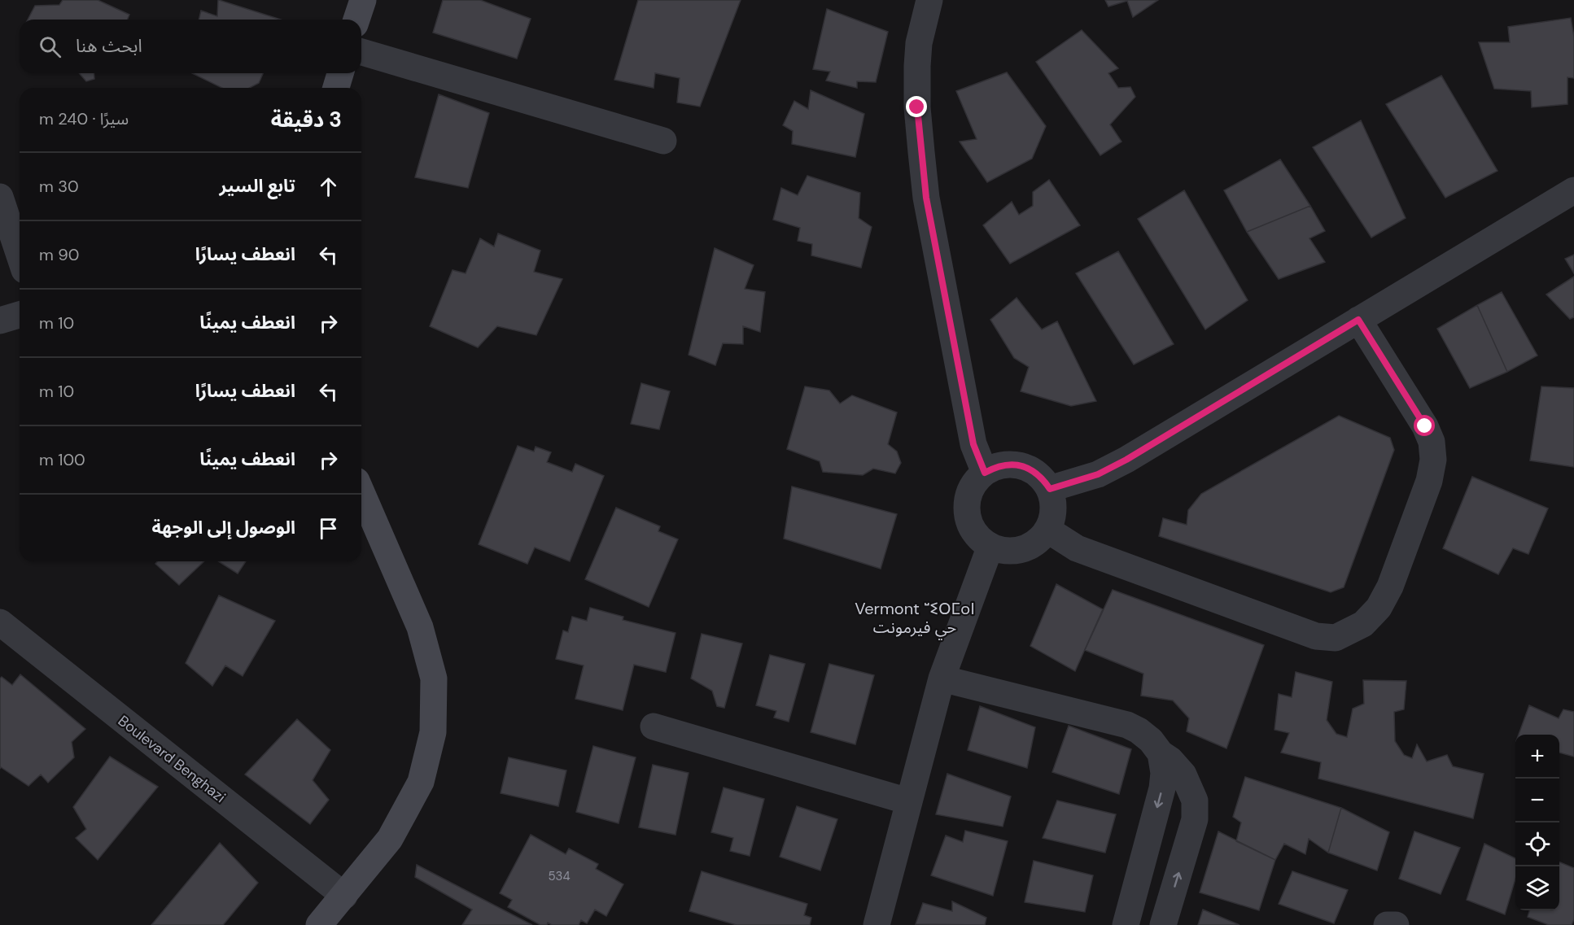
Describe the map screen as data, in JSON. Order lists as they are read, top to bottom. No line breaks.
{"streets":{"street":["Boulevard Benghazi"]},"districts":["Vermont ⵯⵉⵔⵎoⵏ حي فيرمونت"],"house_numbers":["534"],"page":{"search":"ابحث هنا","heading":["3 دقيقة","سيرًا · 240 m"],"list":[["تابع السير","30 m"],["انعطف يسارًا","90 m"],["انعطف يمينًا","10 m"],["انعطف يسارًا","10 m"],["انعطف يمينًا","100 m"],"الوصول إلى الوجهة"],"map_buttons":["+","−"]}}
